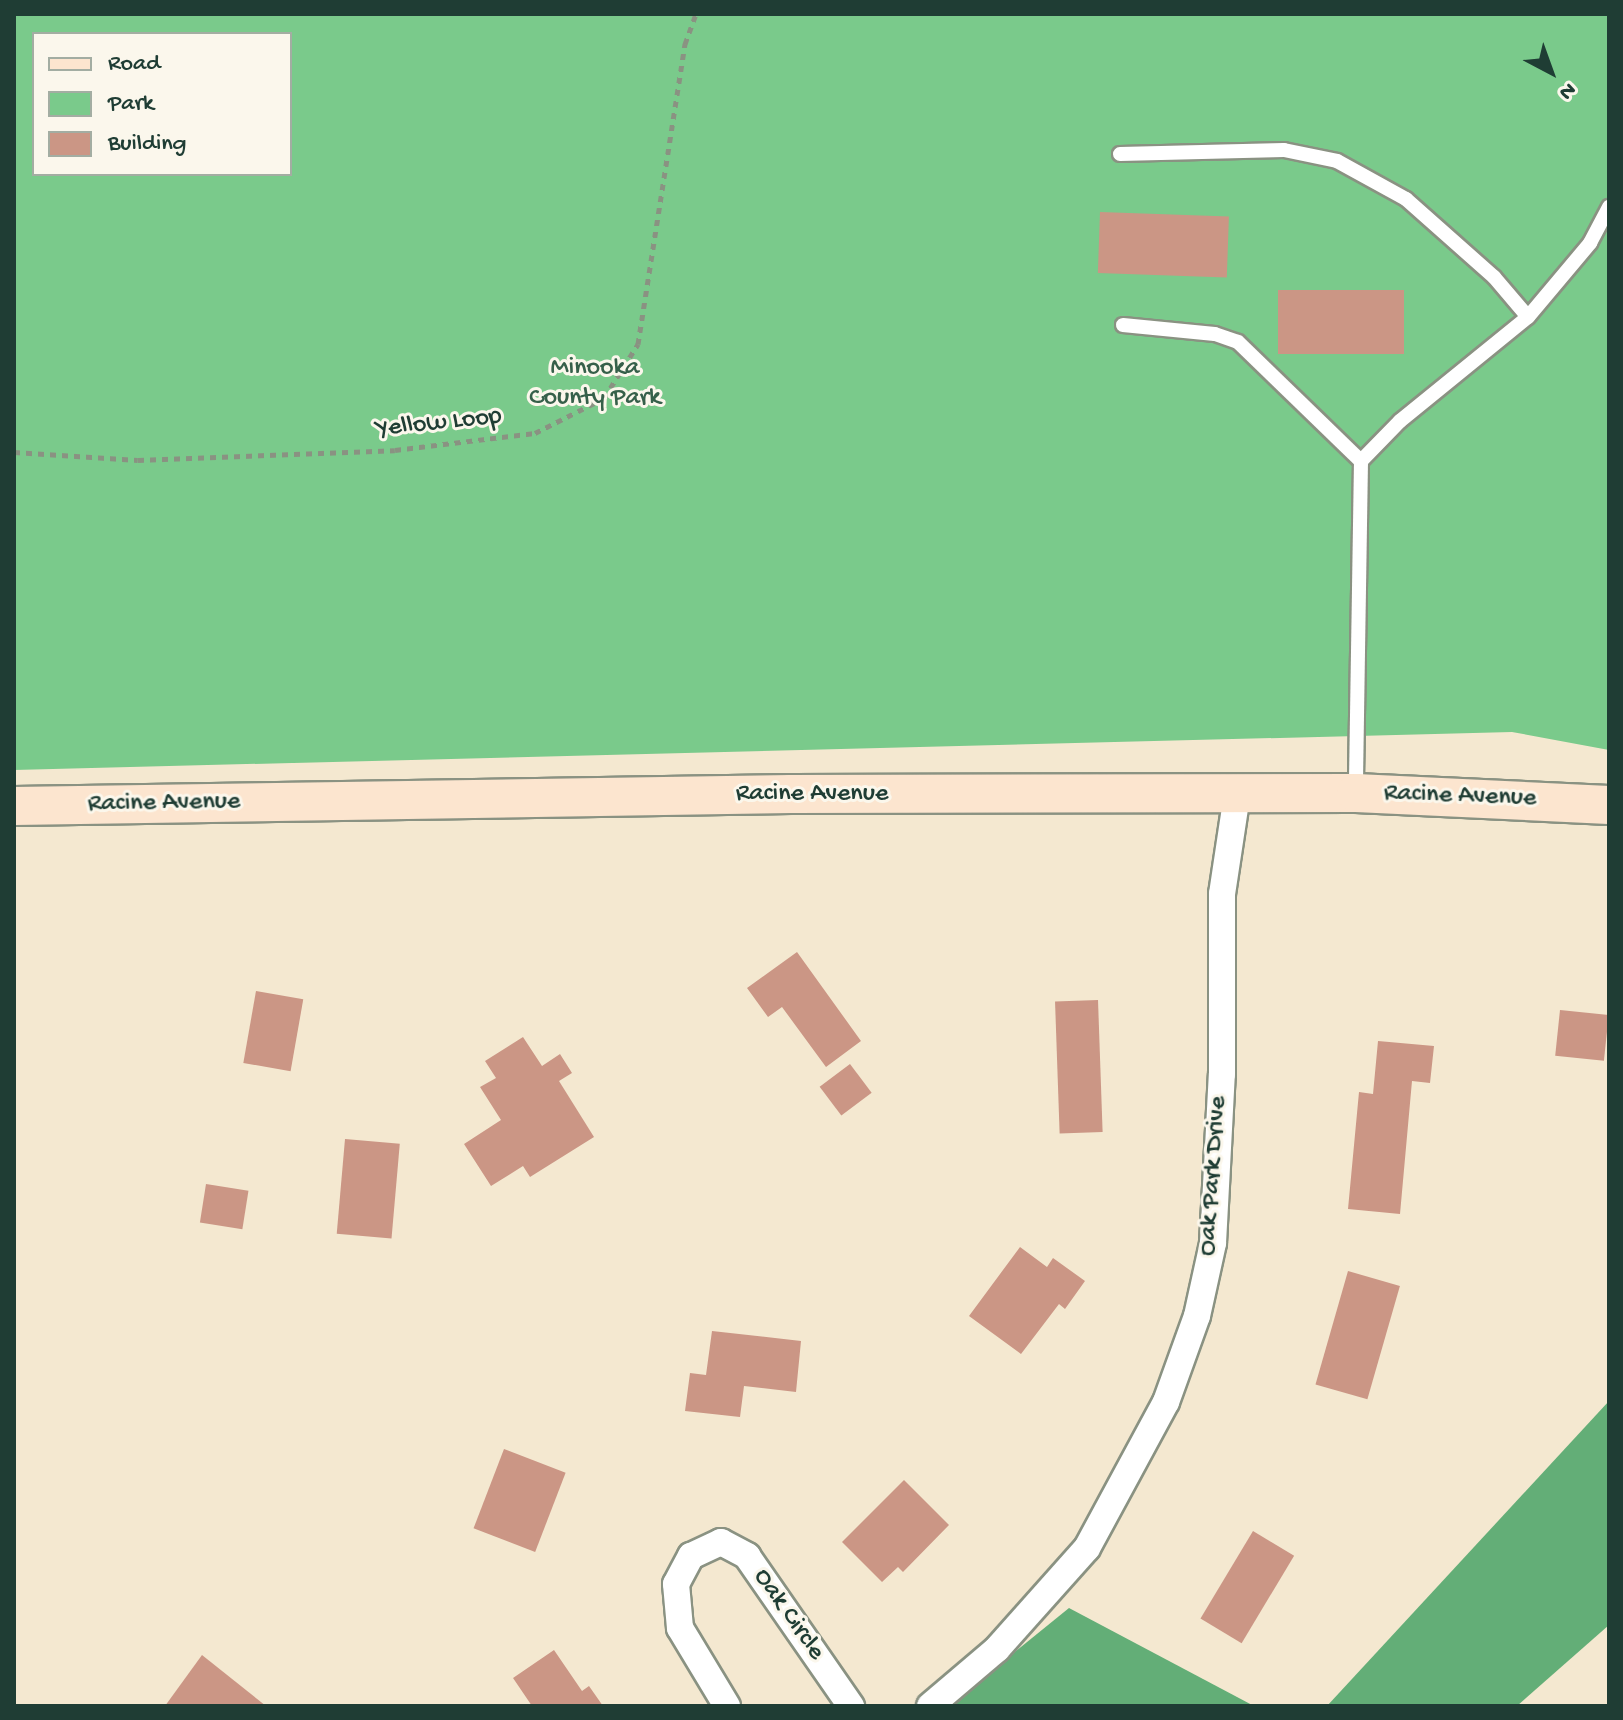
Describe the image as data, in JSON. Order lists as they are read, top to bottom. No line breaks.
{"streets":{"main road":["Racine Avenue"],"street":["Oak Park Drive","Oak Circle"],"path":["Yellow Loop"]},"crossings":[["Racine Avenue","Oak Park Drive"]],"parks":["Minooka County Park"],"legend":["Road","Park","Building"],"north":"bottom right"}
